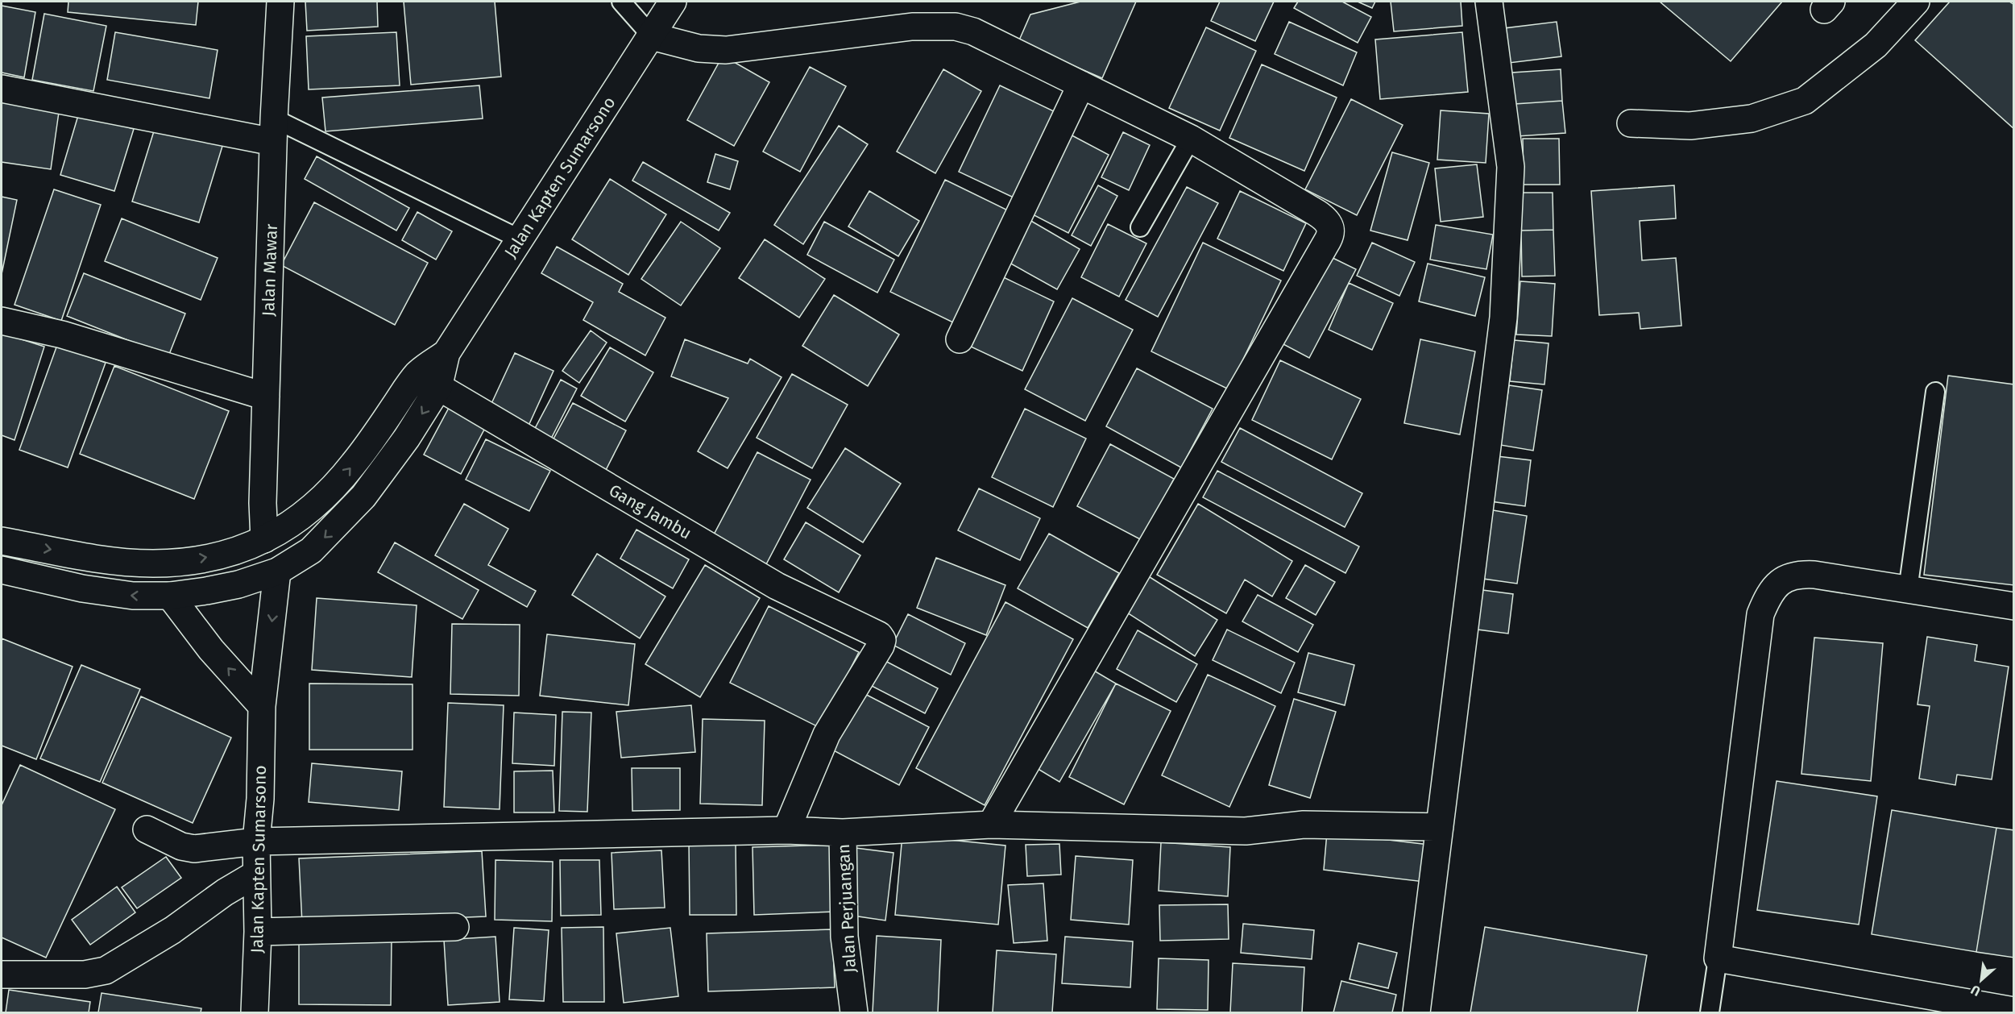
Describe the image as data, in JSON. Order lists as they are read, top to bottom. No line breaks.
{"streets":{"main road":["Jalan Kapten Sumarsono","Jalan Mawar","Gang Jambu","Jalan Perjuangan"]},"crossings":[["Jalan Kapten Sumarsono","Jalan Mawar"],["Jalan Kapten Sumarsono","Gang Jambu"]],"north":"bottom left"}
